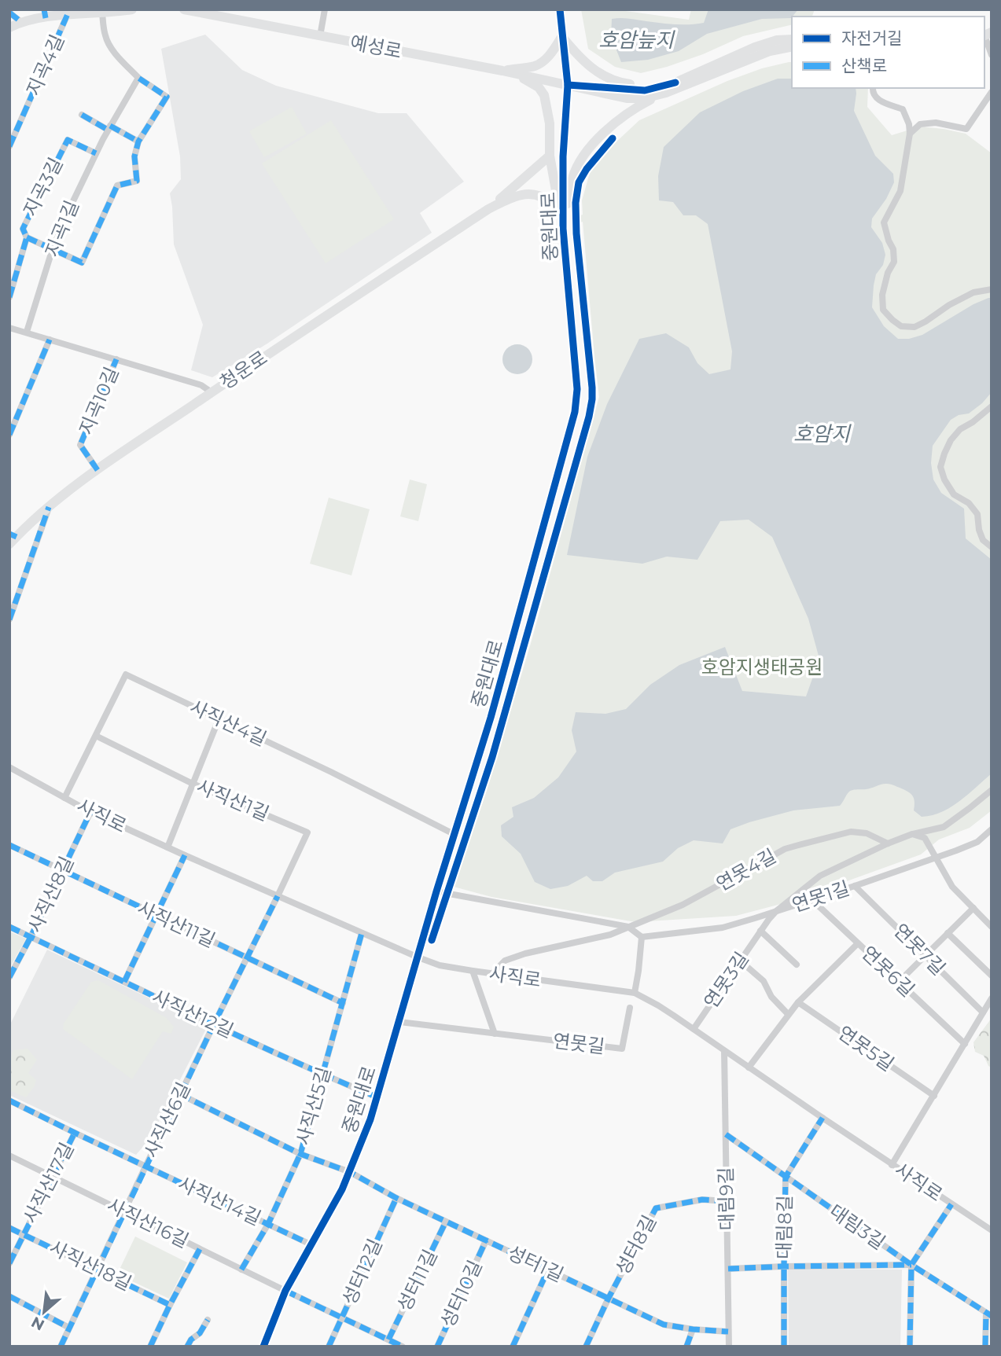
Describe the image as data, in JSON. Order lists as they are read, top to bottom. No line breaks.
{"streets":{"street":["예성로","지곡4길","지곡3길","중원대로","지곡1길","청운로","지곡10길","사직산4길","사직산1길","사직로","연못4길","사직산8길","연못1길","사직산11길","연못7길","연못6길","연못3길","사직산12길","연못길","연못5길","사직산5길","사직산6길","사직산17길","대림9길","사직산14길","사직산16길","대림8길","대림3길","성터8길","성터1길","사직산18길","성터12길","성터11길","성터10길"]},"crossings":[["예성로","중원대로"],["지곡3길","지곡1길"],["중원대로","사직산4길"],["중원대로","사직로"],["중원대로","사직산12길"],["중원대로","연못길"],["중원대로","사직산14길"],["중원대로","사직산16길"],["중원대로","성터1길"],["지곡1길","지곡10길"],["청운로","지곡10길"],["사직산4길","사직산1길"],["사직산4길","사직로"],["사직산1길","사직로"],["사직산1길","사직산6길"],["사직로","연못4길"],["사직로","사직산8길"],["사직로","연못3길"],["사직로","사직산5길"],["사직로","사직산6길"],["사직로","대림9길"],["사직로","대림8길"],["연못4길","연못3길"],["사직산8길","사직산11길"],["사직산8길","사직산12길"],["연못1길","연못7길"],["연못1길","연못6길"],["연못1길","연못3길"],["사직산11길","사직산5길"],["사직산11길","사직산6길"],["사직산12길","사직산5길"],["사직산12길","사직산6길"],["사직산5길","사직산14길"],["사직산5길","사직산16길"],["사직산5길","성터1길"],["사직산6길","사직산14길"],["사직산6길","사직산16길"],["사직산6길","성터1길"],["사직산6길","사직산18길"],["사직산17길","사직산14길"],["사직산17길","사직산16길"],["사직산17길","사직산18길"],["대림9길","대림3길"],["대림9길","성터8길"],["대림9길","성터1길"],["사직산16길","성터12길"],["사직산16길","성터11길"],["대림8길","대림3길"],["성터8길","성터1길"],["성터1길","성터12길"],["성터1길","성터11길"],["성터1길","성터10길"]],"water":["호암늪지","호암지"],"parks":["호암지생태공원"],"legend":["자전거길","산책로"],"north":"bottom left"}
